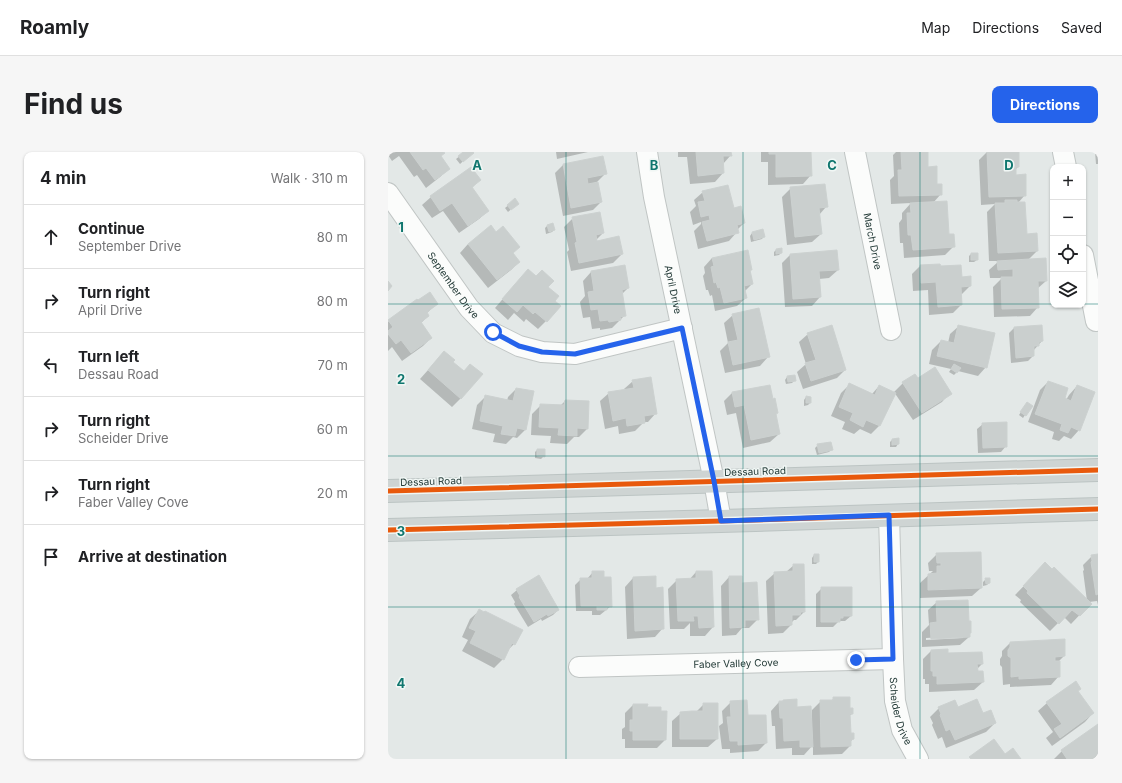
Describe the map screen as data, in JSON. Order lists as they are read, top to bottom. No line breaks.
{"streets":{"main road":["Dessau Road"],"street":["March Drive","September Drive","April Drive","Faber Valley Cove","Scheider Drive"]},"crossings":[["September Drive","April Drive"],["April Drive","Dessau Road"],["Faber Valley Cove","Scheider Drive"]],"page":{"header":"Roamly","nav":["Map","Directions","Saved"],"buttons":"Directions","title":"Find us","heading":["4 min","Walk · 310 m"],"map_buttons":["+","−"],"list":[["Continue","September Drive","80 m"],["Turn right","April Drive","80 m"],["Turn left","Dessau Road","70 m"],["Turn right","Scheider Drive","60 m"],["Turn right","Faber Valley Cove","20 m"],"Arrive at destination"]},"grid":{"columns":["A","B","C","D"],"rows":["1","2","3","4"]}}
